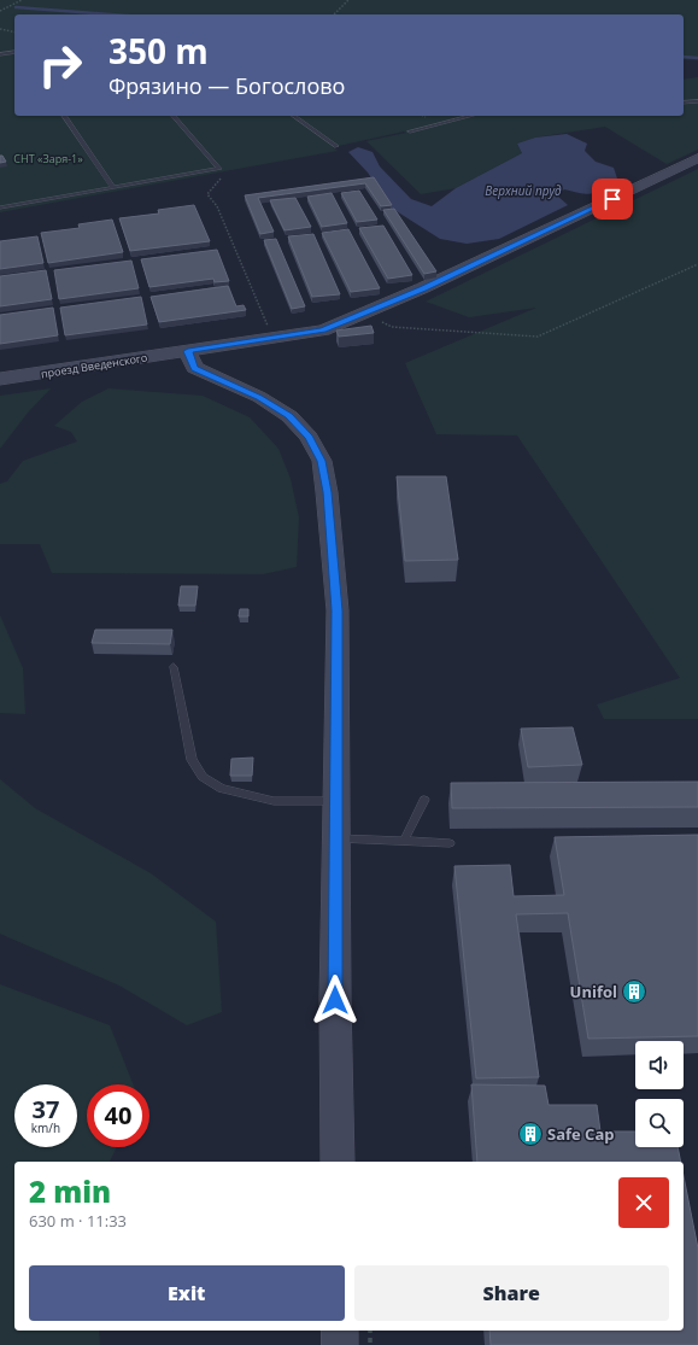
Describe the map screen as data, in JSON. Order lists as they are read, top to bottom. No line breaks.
{"streets":{"street":["проезд Введенского"]},"water":["Верхний пруд"],"parks":["СНТ «Заря-1»"],"places":{"building":["Unifol","Safe Cap"]},"page":{"turn":["350 m","Фрязино — Богослово"],"speed":"37 km/h","limit":"40","heading":["2 min","630 m · 11:33"],"buttons":["Exit","Share"]}}
